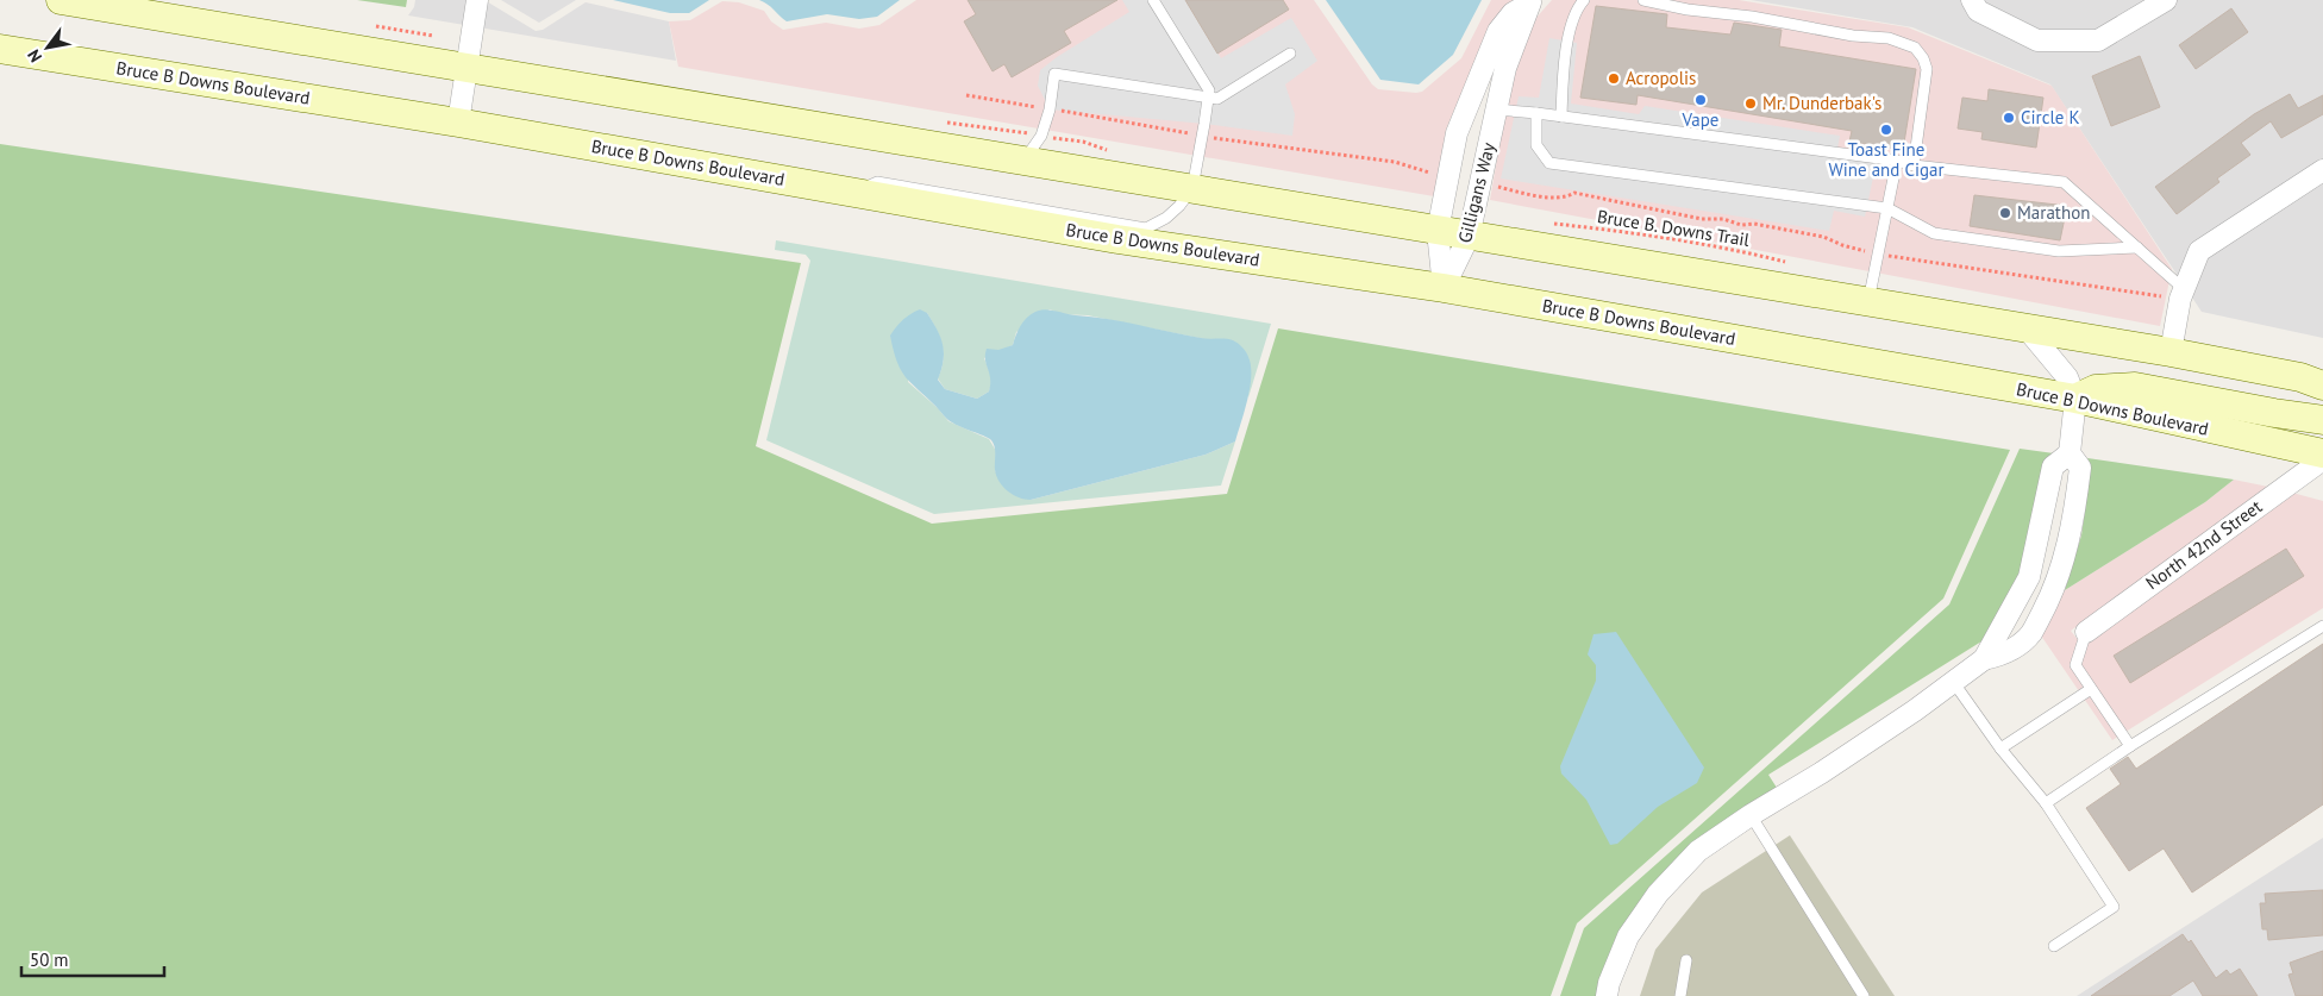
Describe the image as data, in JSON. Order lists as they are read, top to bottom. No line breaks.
{"streets":{"main road":["Bruce B Downs Boulevard"],"street":["Gilligans Way","North 42nd Street"],"path":["Bruce B. Downs Trail"]},"crossings":[["Bruce B Downs Boulevard","Gilligans Way"]],"places":["Acropolis","Vape","Mr. Dunderbak's","Circle K","Toast Fine Wine and Cigar","Marathon"],"scale_bar":"50 m","north":"bottom left"}
